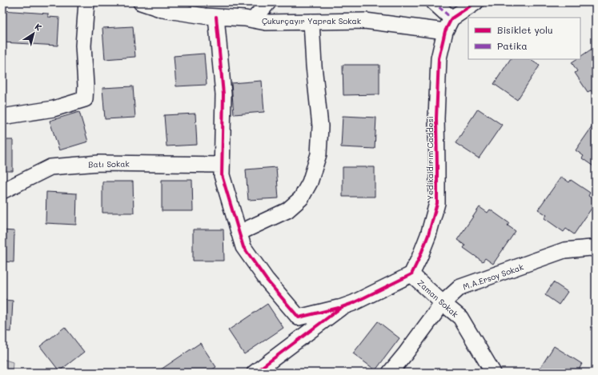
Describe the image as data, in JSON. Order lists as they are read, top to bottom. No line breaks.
{"streets":{"street":["Çukurçayır Yaprak Sokak","Yedikaldırım Caddesi","Batı Sokak","M.A.Ersoy Sokak","Zaman Sokak"]},"crossings":[["Çukurçayır Yaprak Sokak","Yedikaldırım Caddesi"],["Yedikaldırım Caddesi","Zaman Sokak"],["M.A.Ersoy Sokak","Zaman Sokak"]],"legend":["Bisiklet yolu","Patika"],"north":"top right"}
